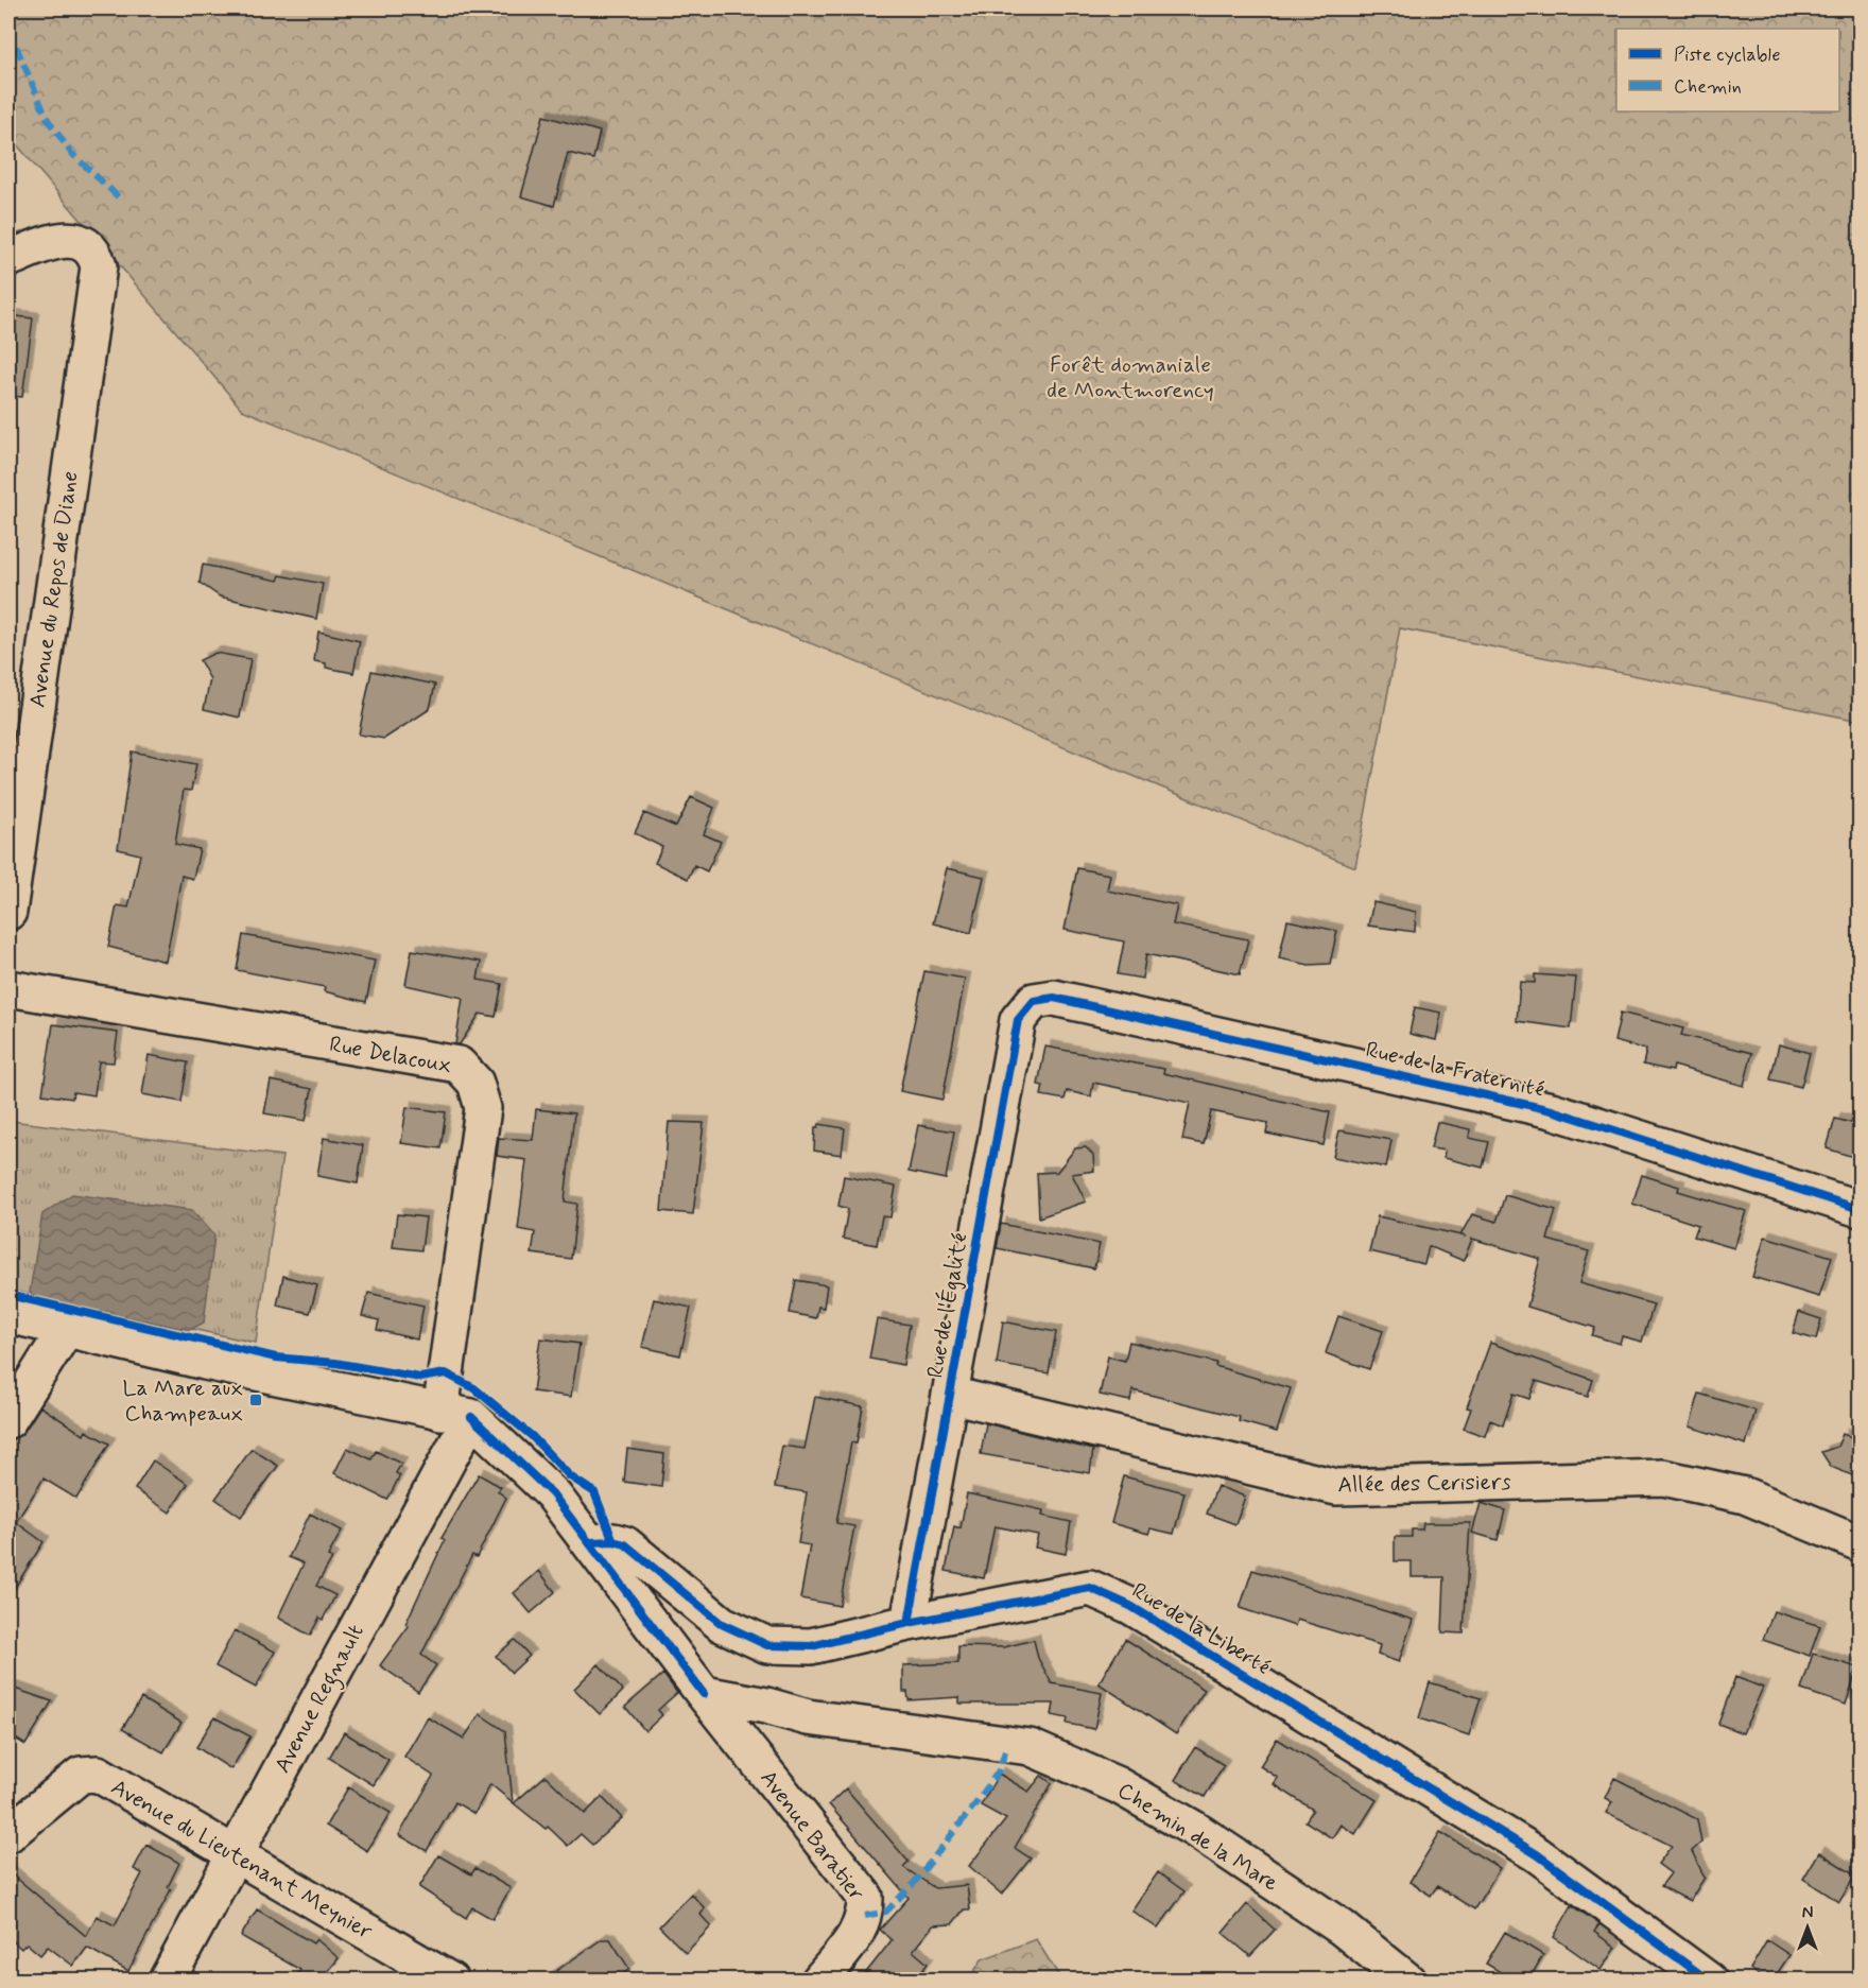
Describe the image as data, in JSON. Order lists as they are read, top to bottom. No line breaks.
{"streets":{"street":["Avenue du Repos de Diane","Rue Delacoux","Rue de la Fraternité","Rue de l'Égalité","Allée des Cerisiers","Rue de la Liberté","Avenue Regnault","Avenue Baratier","Chemin de la Mare","Avenue du Lieutenant Meynier"]},"crossings":[["Rue Delacoux","Avenue Regnault"],["Rue de la Fraternité","Rue de l'Égalité"],["Rue de l'Égalité","Allée des Cerisiers"],["Rue de l'Égalité","Rue de la Liberté"],["Avenue Regnault","Avenue du Lieutenant Meynier"],["Avenue Baratier","Chemin de la Mare"]],"parks":["Forêt domaniale de Montmorency"],"places":{"transit":["La Mare aux Champeaux"]},"legend":["Piste cyclable","Chemin"],"north":"top"}
